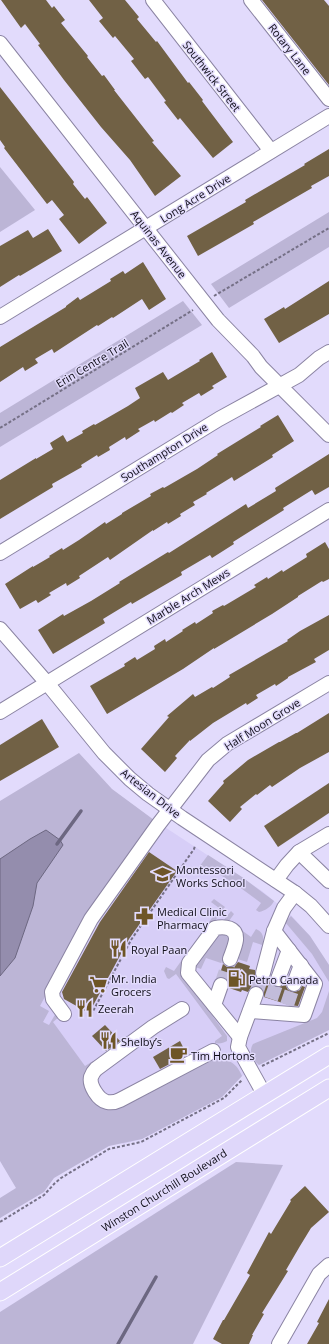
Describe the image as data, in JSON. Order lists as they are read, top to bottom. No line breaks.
{"streets":{"main road":["Winston Churchill Boulevard"],"street":["Rotary Lane","Southwick Street","Long Acre Drive","Aquinas Avenue","Southampton Drive","Marble Arch Mews","Half Moon Grove","Artesian Drive"],"path":["Erin Centre Trail"]},"crossings":[["Southwick Street","Long Acre Drive"],["Long Acre Drive","Aquinas Avenue"],["Aquinas Avenue","Southampton Drive"],["Marble Arch Mews","Artesian Drive"],["Half Moon Grove","Artesian Drive"]],"places":{"school or university":["Montessori Works School"],"pharmacy":["Medical Clinic Pharmacy"],"restaurant":["Royal Paan","Zeerah","Shelby’s"],"fuel station":["Petro Canada"],"supermarket":["Mr. India Grocers"],"cafe":["Tim Hortons"]}}
